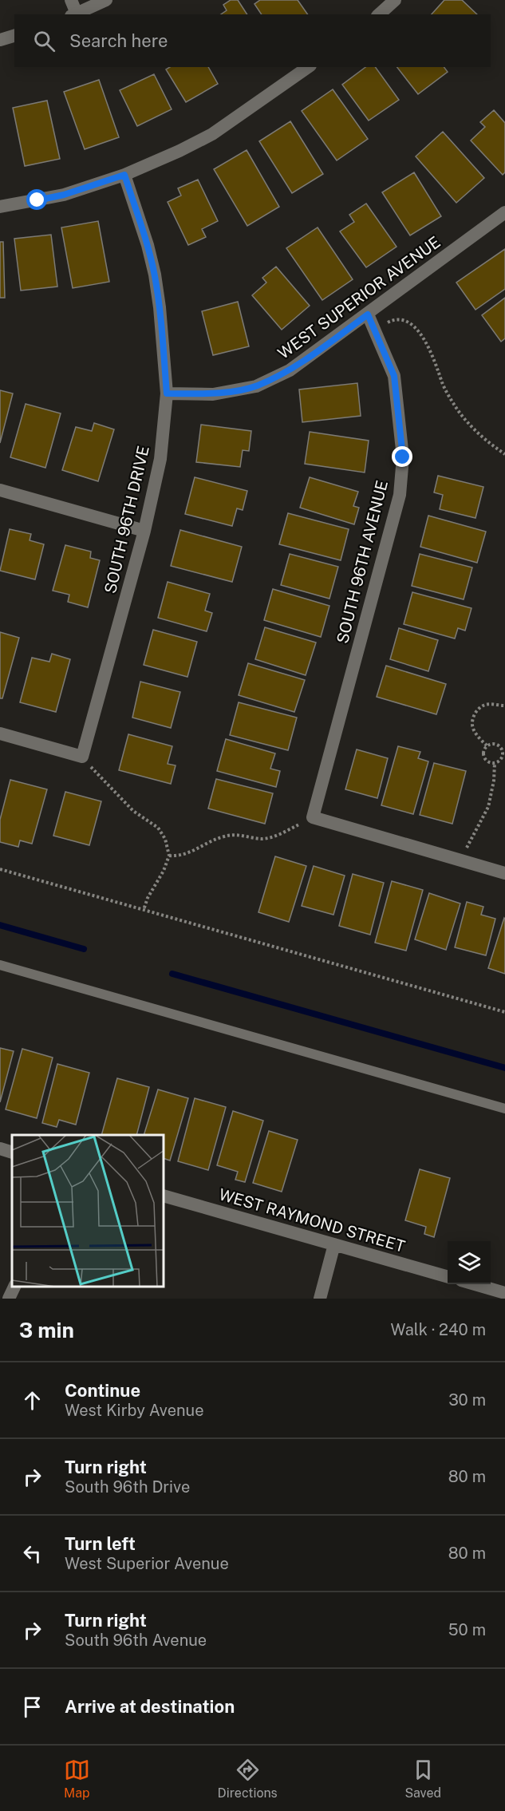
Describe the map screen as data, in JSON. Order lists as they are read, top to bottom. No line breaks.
{"streets":{"street":["WEST SUPERIOR AVENUE","SOUTH 96TH DRIVE","SOUTH 96TH AVENUE","WEST RAYMOND STREET"]},"crossings":[["WEST SUPERIOR AVENUE","SOUTH 96TH DRIVE"],["WEST SUPERIOR AVENUE","SOUTH 96TH AVENUE"]],"page":{"search":"Search here","heading":["3 min","Walk · 240 m"],"list":[["Continue","West Kirby Avenue","30 m"],["Turn right","South 96th Drive","80 m"],["Turn left","West Superior Avenue","80 m"],["Turn right","South 96th Avenue","50 m"],"Arrive at destination"],"nav":["Map","Directions","Saved"]}}
